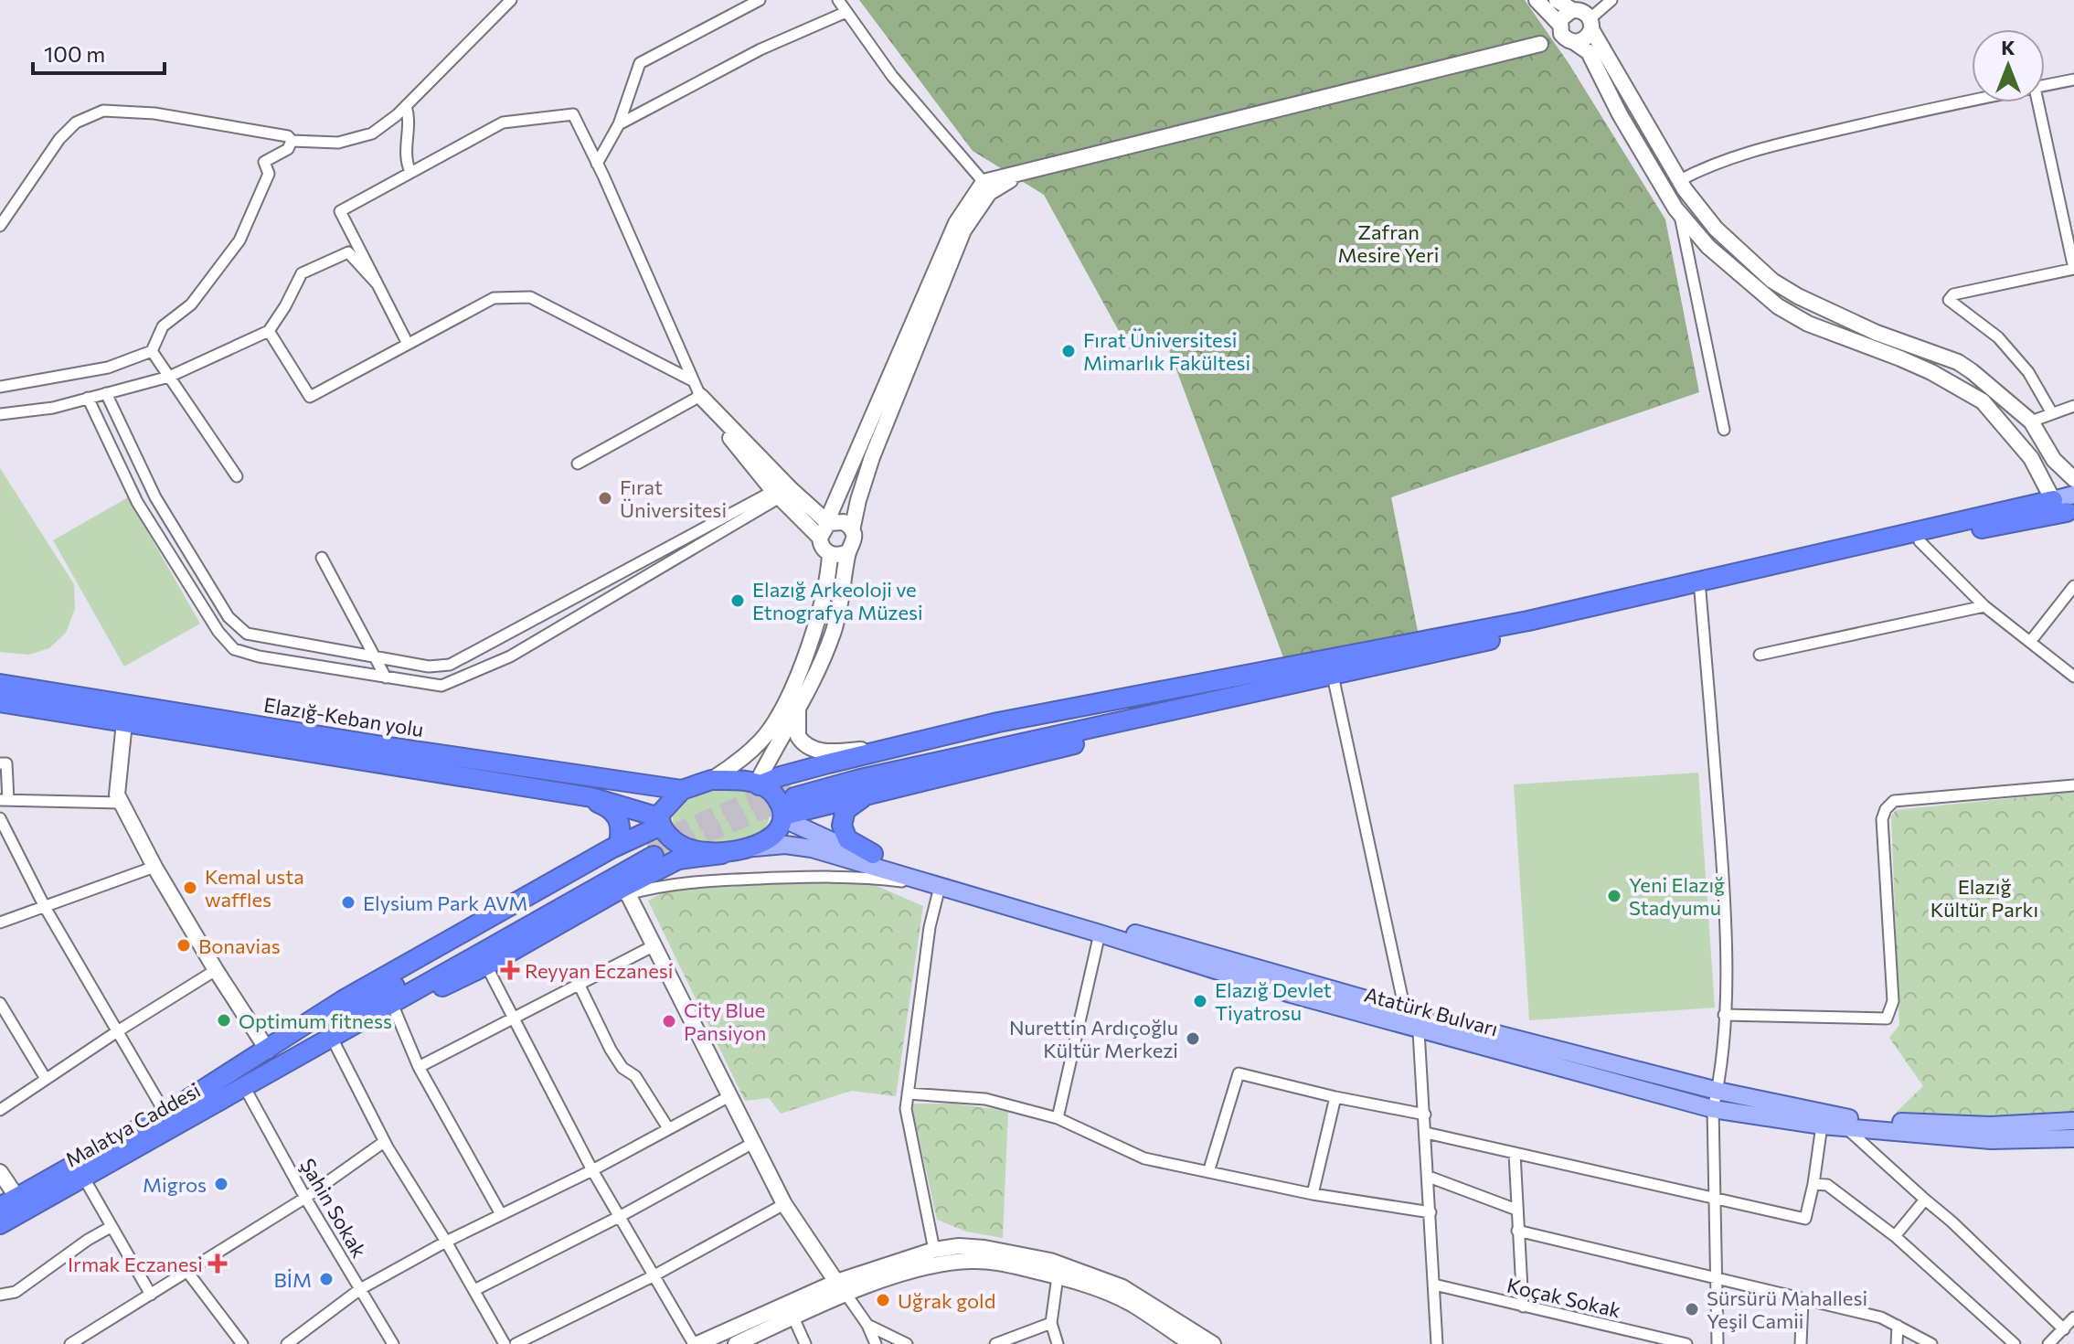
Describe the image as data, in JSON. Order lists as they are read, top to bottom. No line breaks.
{"streets":{"highway":["Elazığ-Keban yolu","Malatya Caddesi"],"main road":["Atatürk Bulvarı"],"street":["Şahin Sokak","Koçak Sokak"]},"crossings":[["Elazığ-Keban yolu","Atatürk Bulvarı"],["Malatya Caddesi","Şahin Sokak"]],"parks":["Zafran Mesire Yeri","Elazığ Kültür Parkı"],"places":{"other":["Fırat Üniversitesi Mimarlık Fakültesi","Fırat Üniversitesi","Elazığ Arkeoloji ve Etnografya Müzesi","Kemal usta waffles","Yeni Elazığ Stadyumu","Elysium Park AVM","Bonavias","Elazığ Devlet Tiyatrosu","Optimum fitness","City Blue Pansiyon","Nurettin Ardıçoğlu Kültür Merkezi","Migros","BİM","Uğrak gold","Sürsürü Mahallesi Yeşil Camii"],"health":["Reyyan Eczanesi","Irmak Eczanesi"]},"scale_bar":"100 m","north":"top"}
